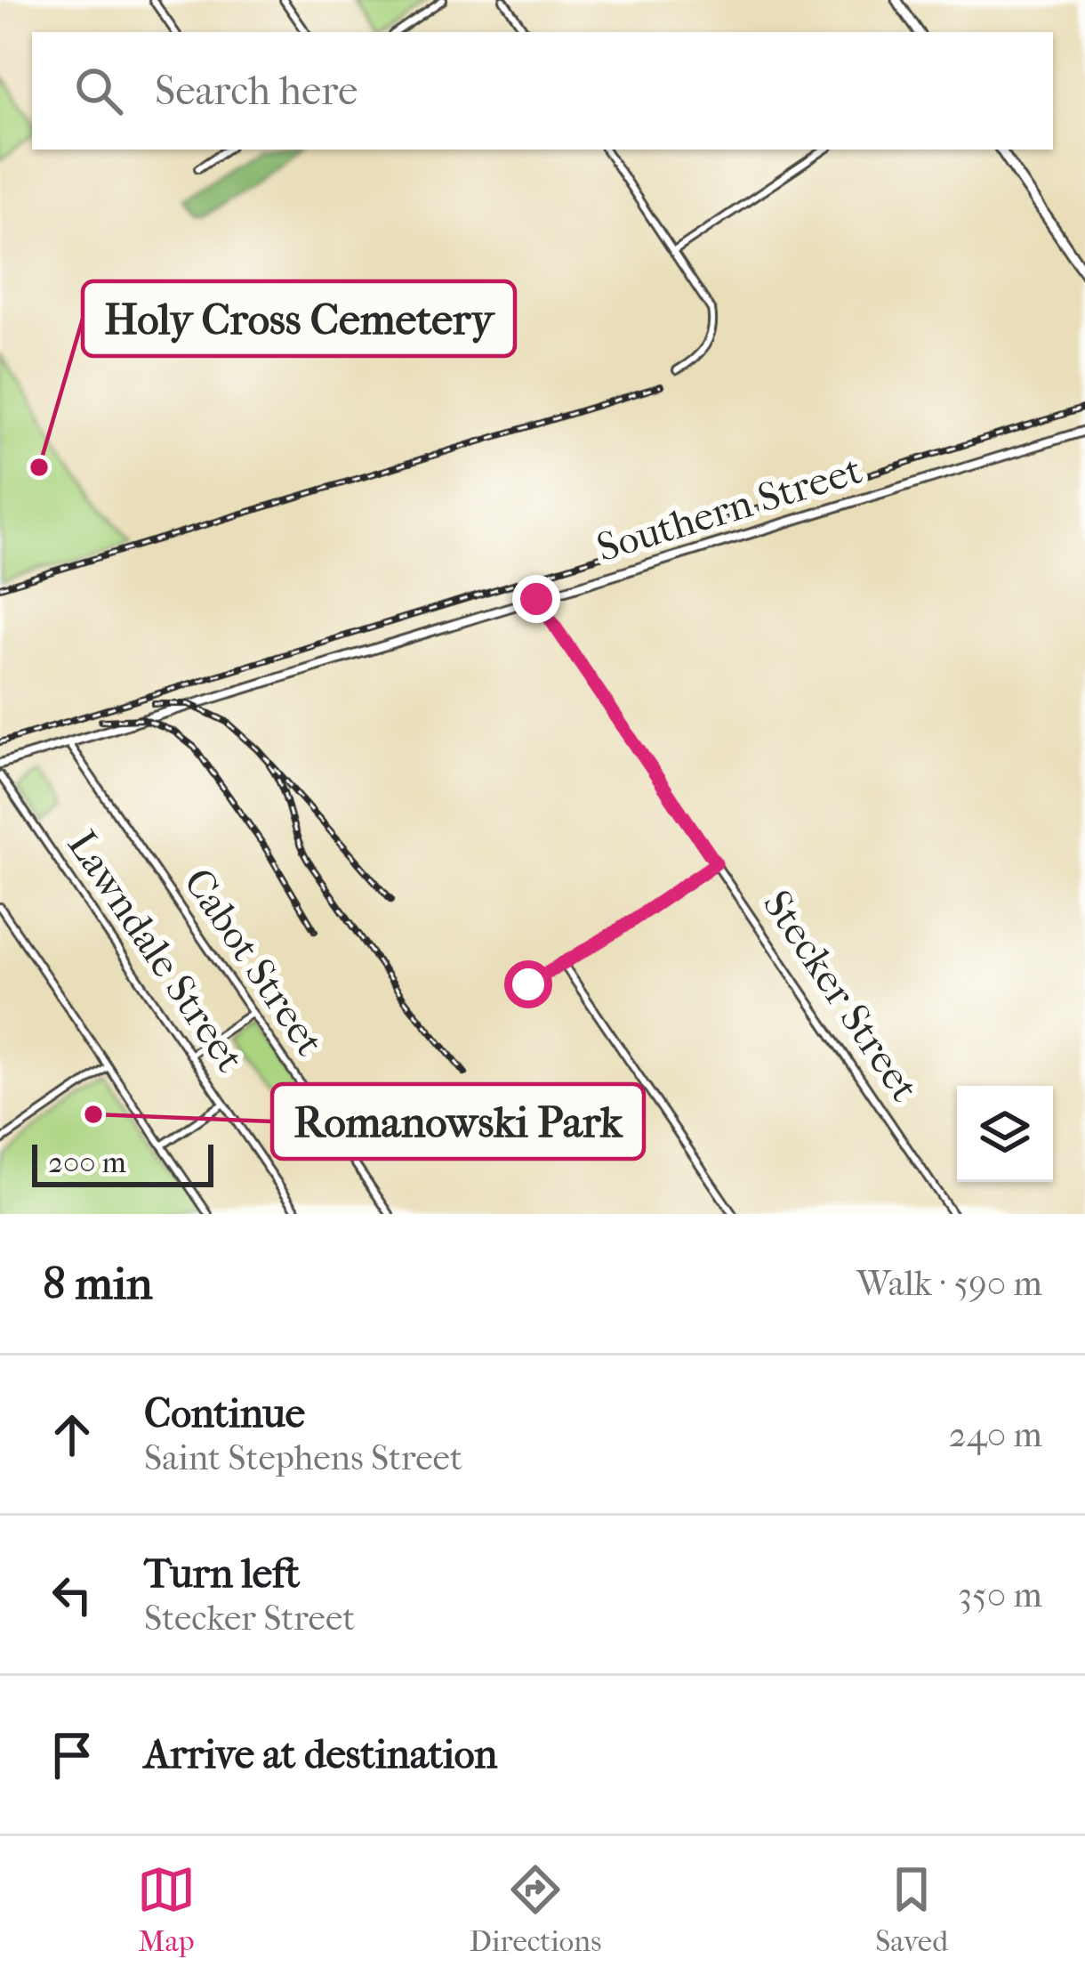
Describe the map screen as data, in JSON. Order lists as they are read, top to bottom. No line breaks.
{"streets":{"street":["Southern Street","Lawndale Street","Cabot Street","Stecker Street"]},"crossings":[["Southern Street","Cabot Street"],["Southern Street","Stecker Street"]],"places":["Holy Cross Cemetery","Romanowski Park"],"scale_bar":"200 m","page":{"search":"Search here","scale":"200 m","heading":["8 min","Walk · 590 m"],"list":[["Continue","Saint Stephens Street","240 m"],["Turn left","Stecker Street","350 m"],"Arrive at destination"],"nav":["Map","Directions","Saved"]}}
